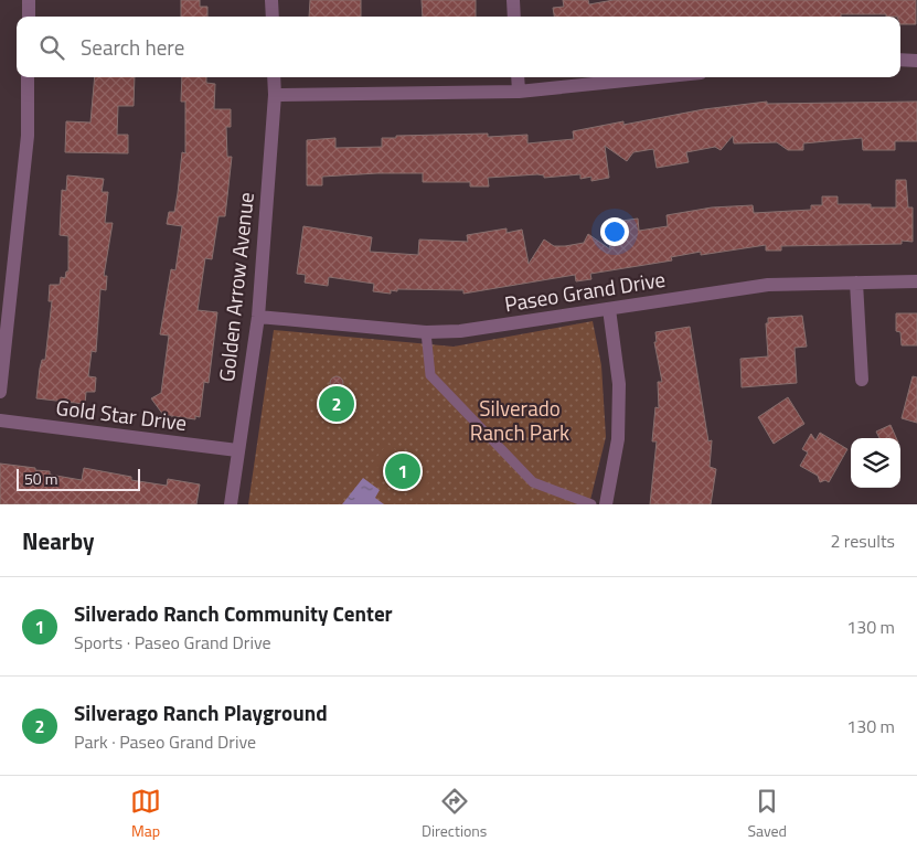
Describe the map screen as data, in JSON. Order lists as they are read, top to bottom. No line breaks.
{"streets":{"street":["Golden Arrow Avenue","Paseo Grand Drive","Gold Star Drive"]},"crossings":[["Golden Arrow Avenue","Paseo Grand Drive"],["Golden Arrow Avenue","Gold Star Drive"]],"parks":["Silverado Ranch Park"],"scale_bar":"50 m","page":{"search":"Search here","pins":["2","1"],"scale":"50 m","heading":["Nearby","2 results"],"list":[{"mark":"1","name":"Silverado Ranch Community Center","note":"Sports · Paseo Grand Drive","value":"130 m"},{"mark":"2","name":"Silverago Ranch Playground","note":"Park · Paseo Grand Drive","value":"130 m"}],"nav":["Map","Directions","Saved"]}}
